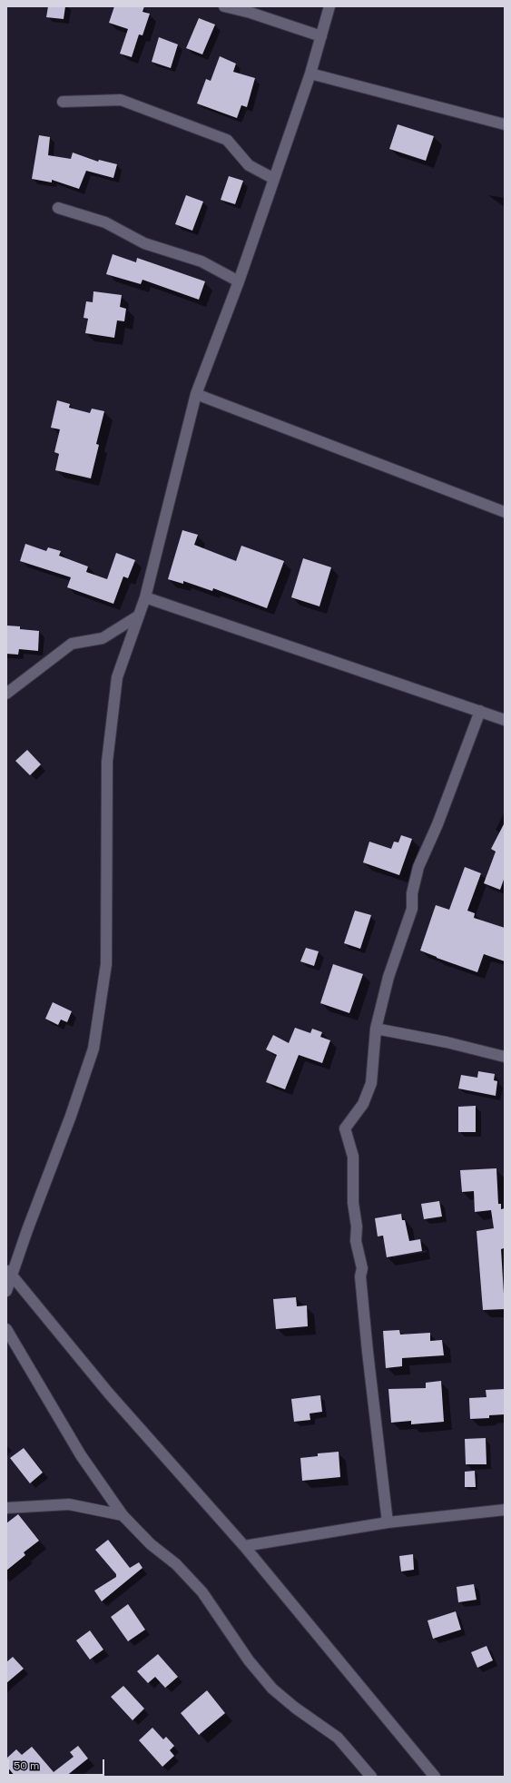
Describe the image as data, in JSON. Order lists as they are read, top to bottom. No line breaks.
{"scale_bar":"50 m"}
